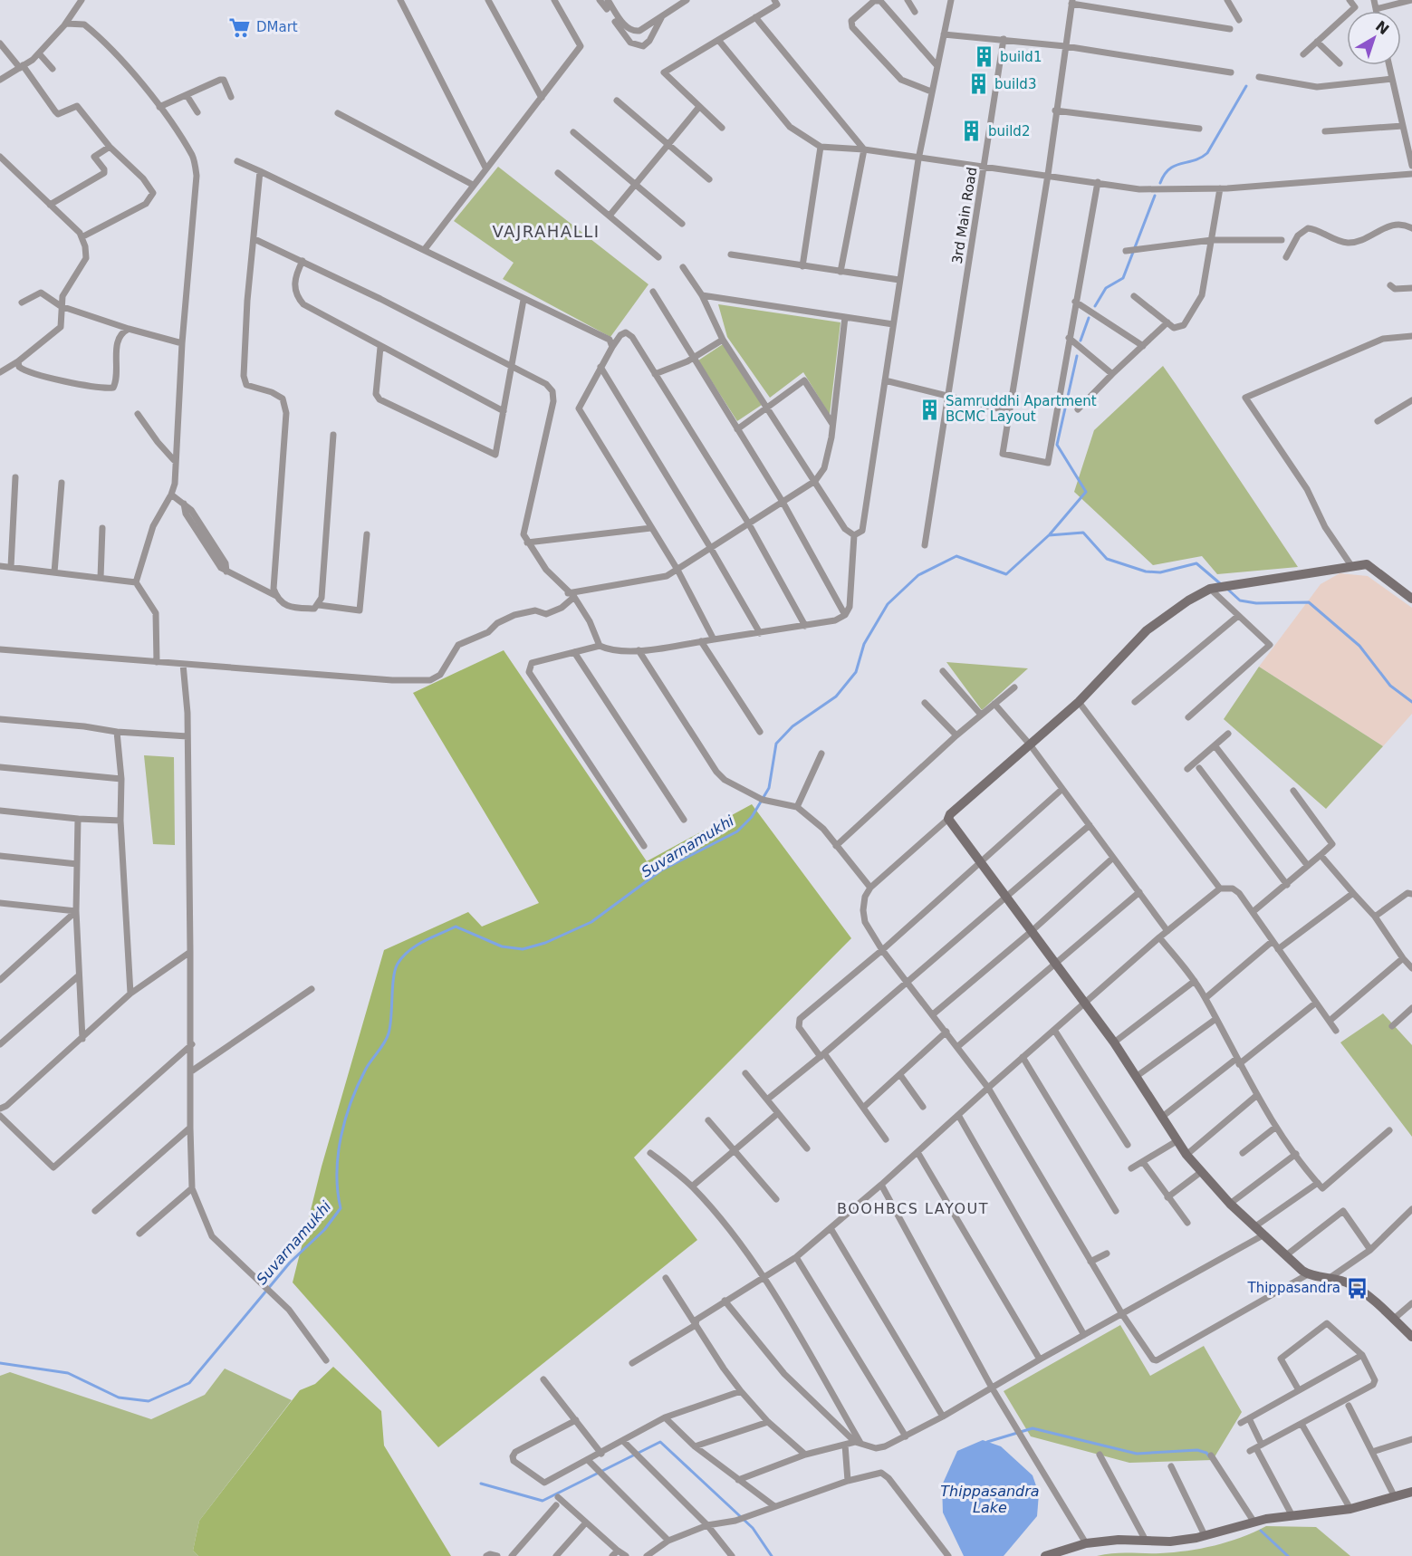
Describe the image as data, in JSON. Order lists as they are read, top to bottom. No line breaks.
{"streets":{"street":["3rd Main Road"]},"districts":["VAJRAHALLI","BOOHBCS LAYOUT"],"water":["Suvarnamukhi","Thippasandra Lake"],"places":{"supermarket":["DMart"],"building":["build1","build3","build2","Samruddhi Apartment BCMC Layout"],"bus stop":["Thippasandra"]},"north":"top right"}
